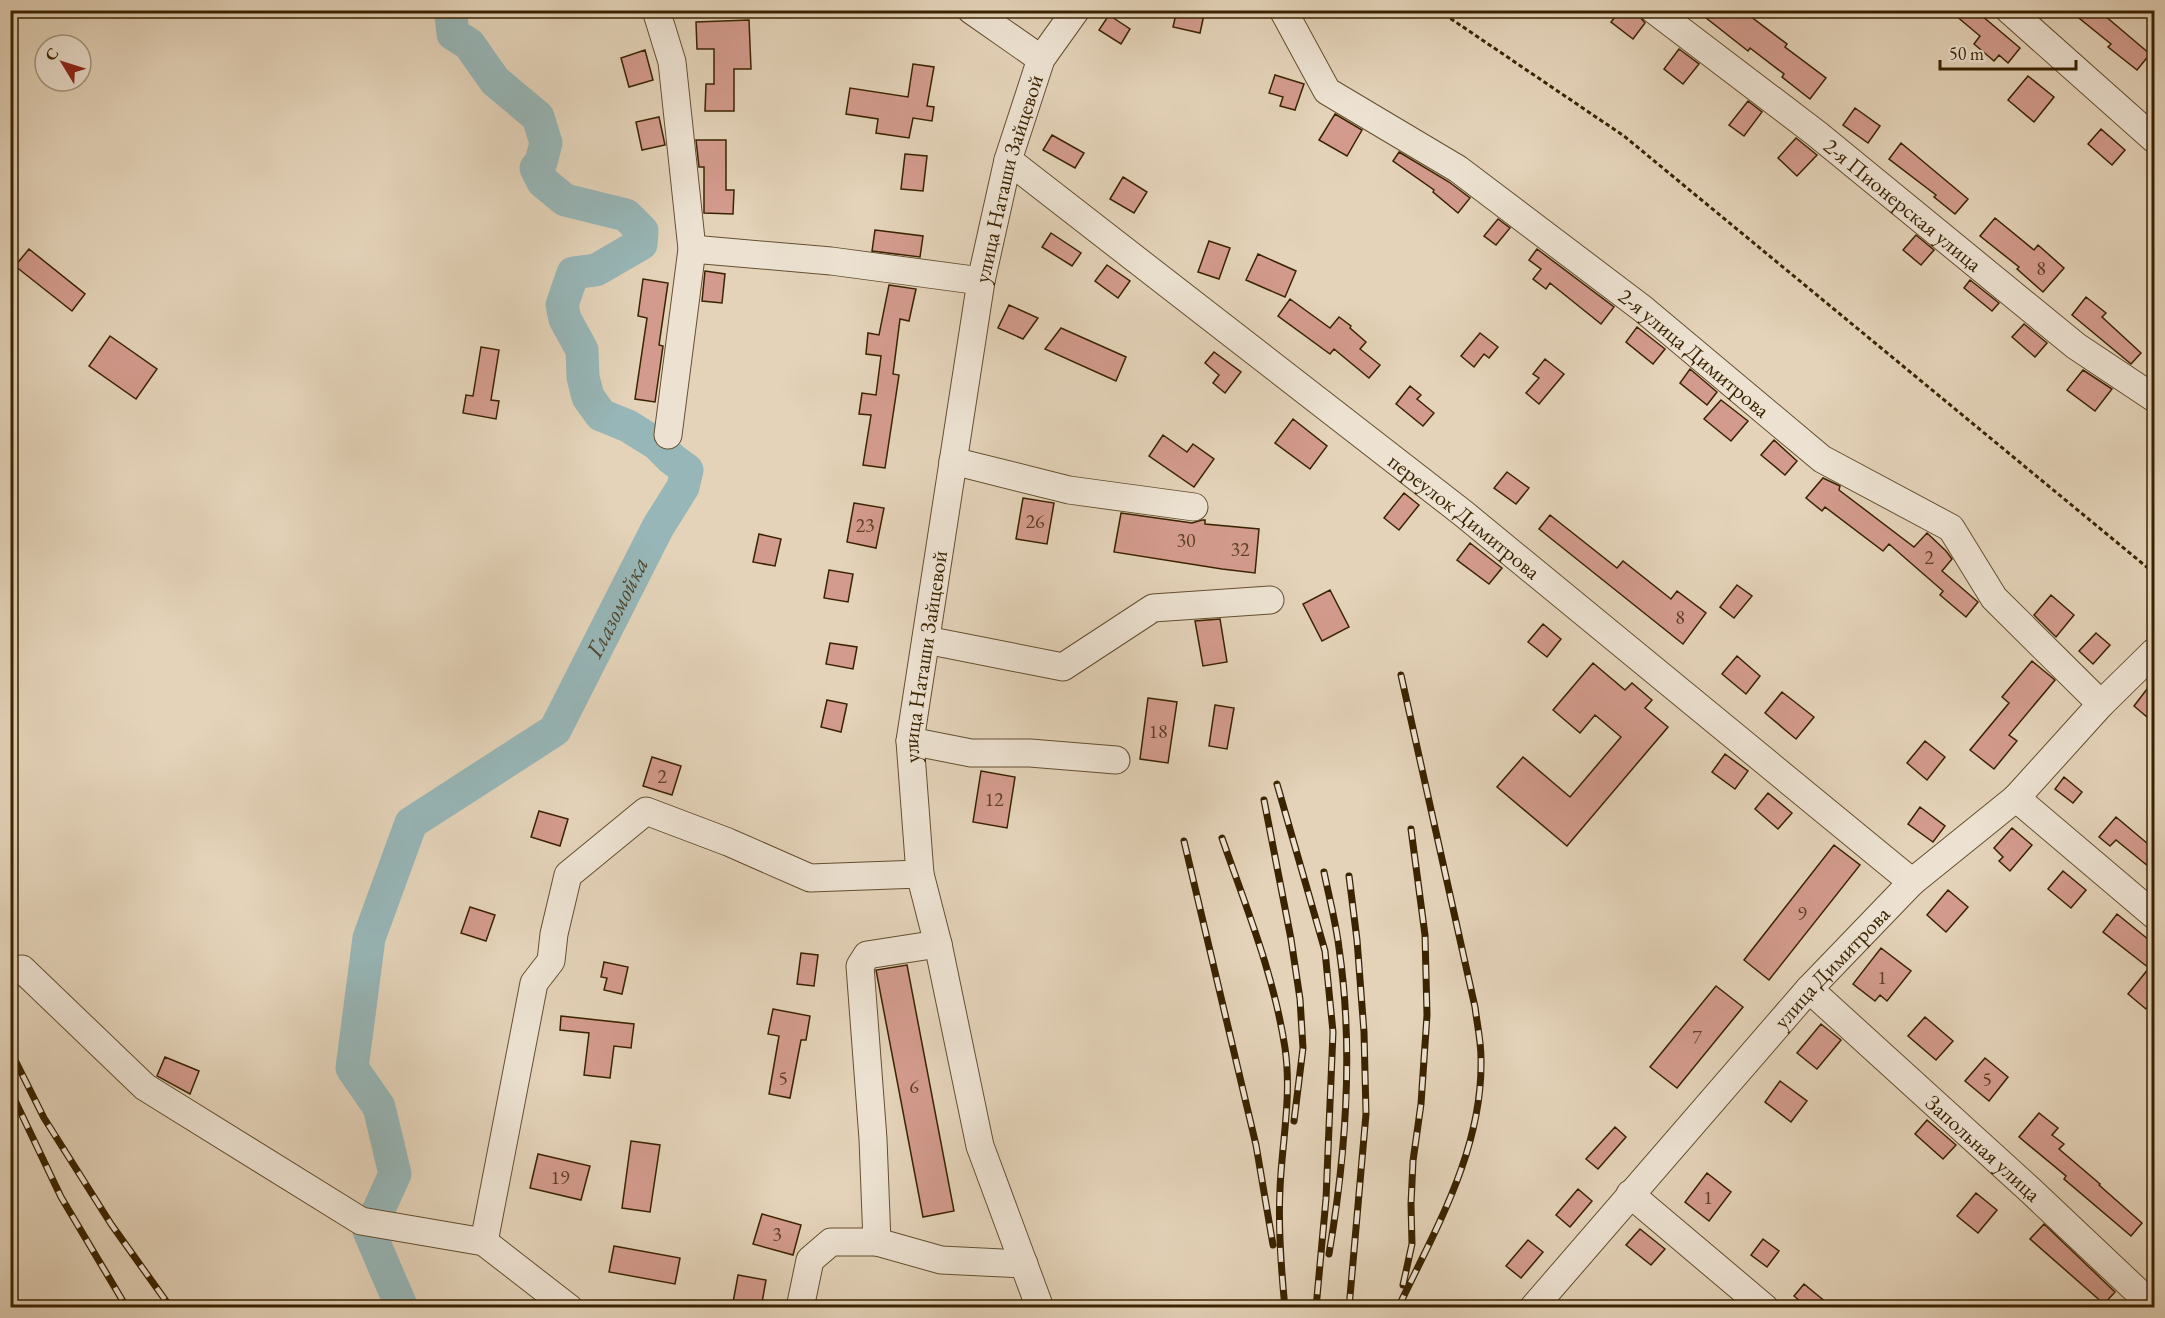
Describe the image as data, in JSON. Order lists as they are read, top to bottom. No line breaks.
{"streets":{"street":["улица Наташи Зайцевой","2-я Пионерская улица","2-я улица Димитрова","переулок Димитрова","улица Димитрова","Запольная улица"]},"crossings":[["улица Наташи Зайцевой","переулок Димитрова"],["2-я улица Димитрова","улица Димитрова"],["переулок Димитрова","улица Димитрова"],["улица Димитрова","Запольная улица"]],"water":["Глазомойка"],"house_numbers":["8","26","23","30","32","2","8","18","2","12","9","1","7","5","5","6","19","1","3"],"scale_bar":"50 m","north":"top left"}
